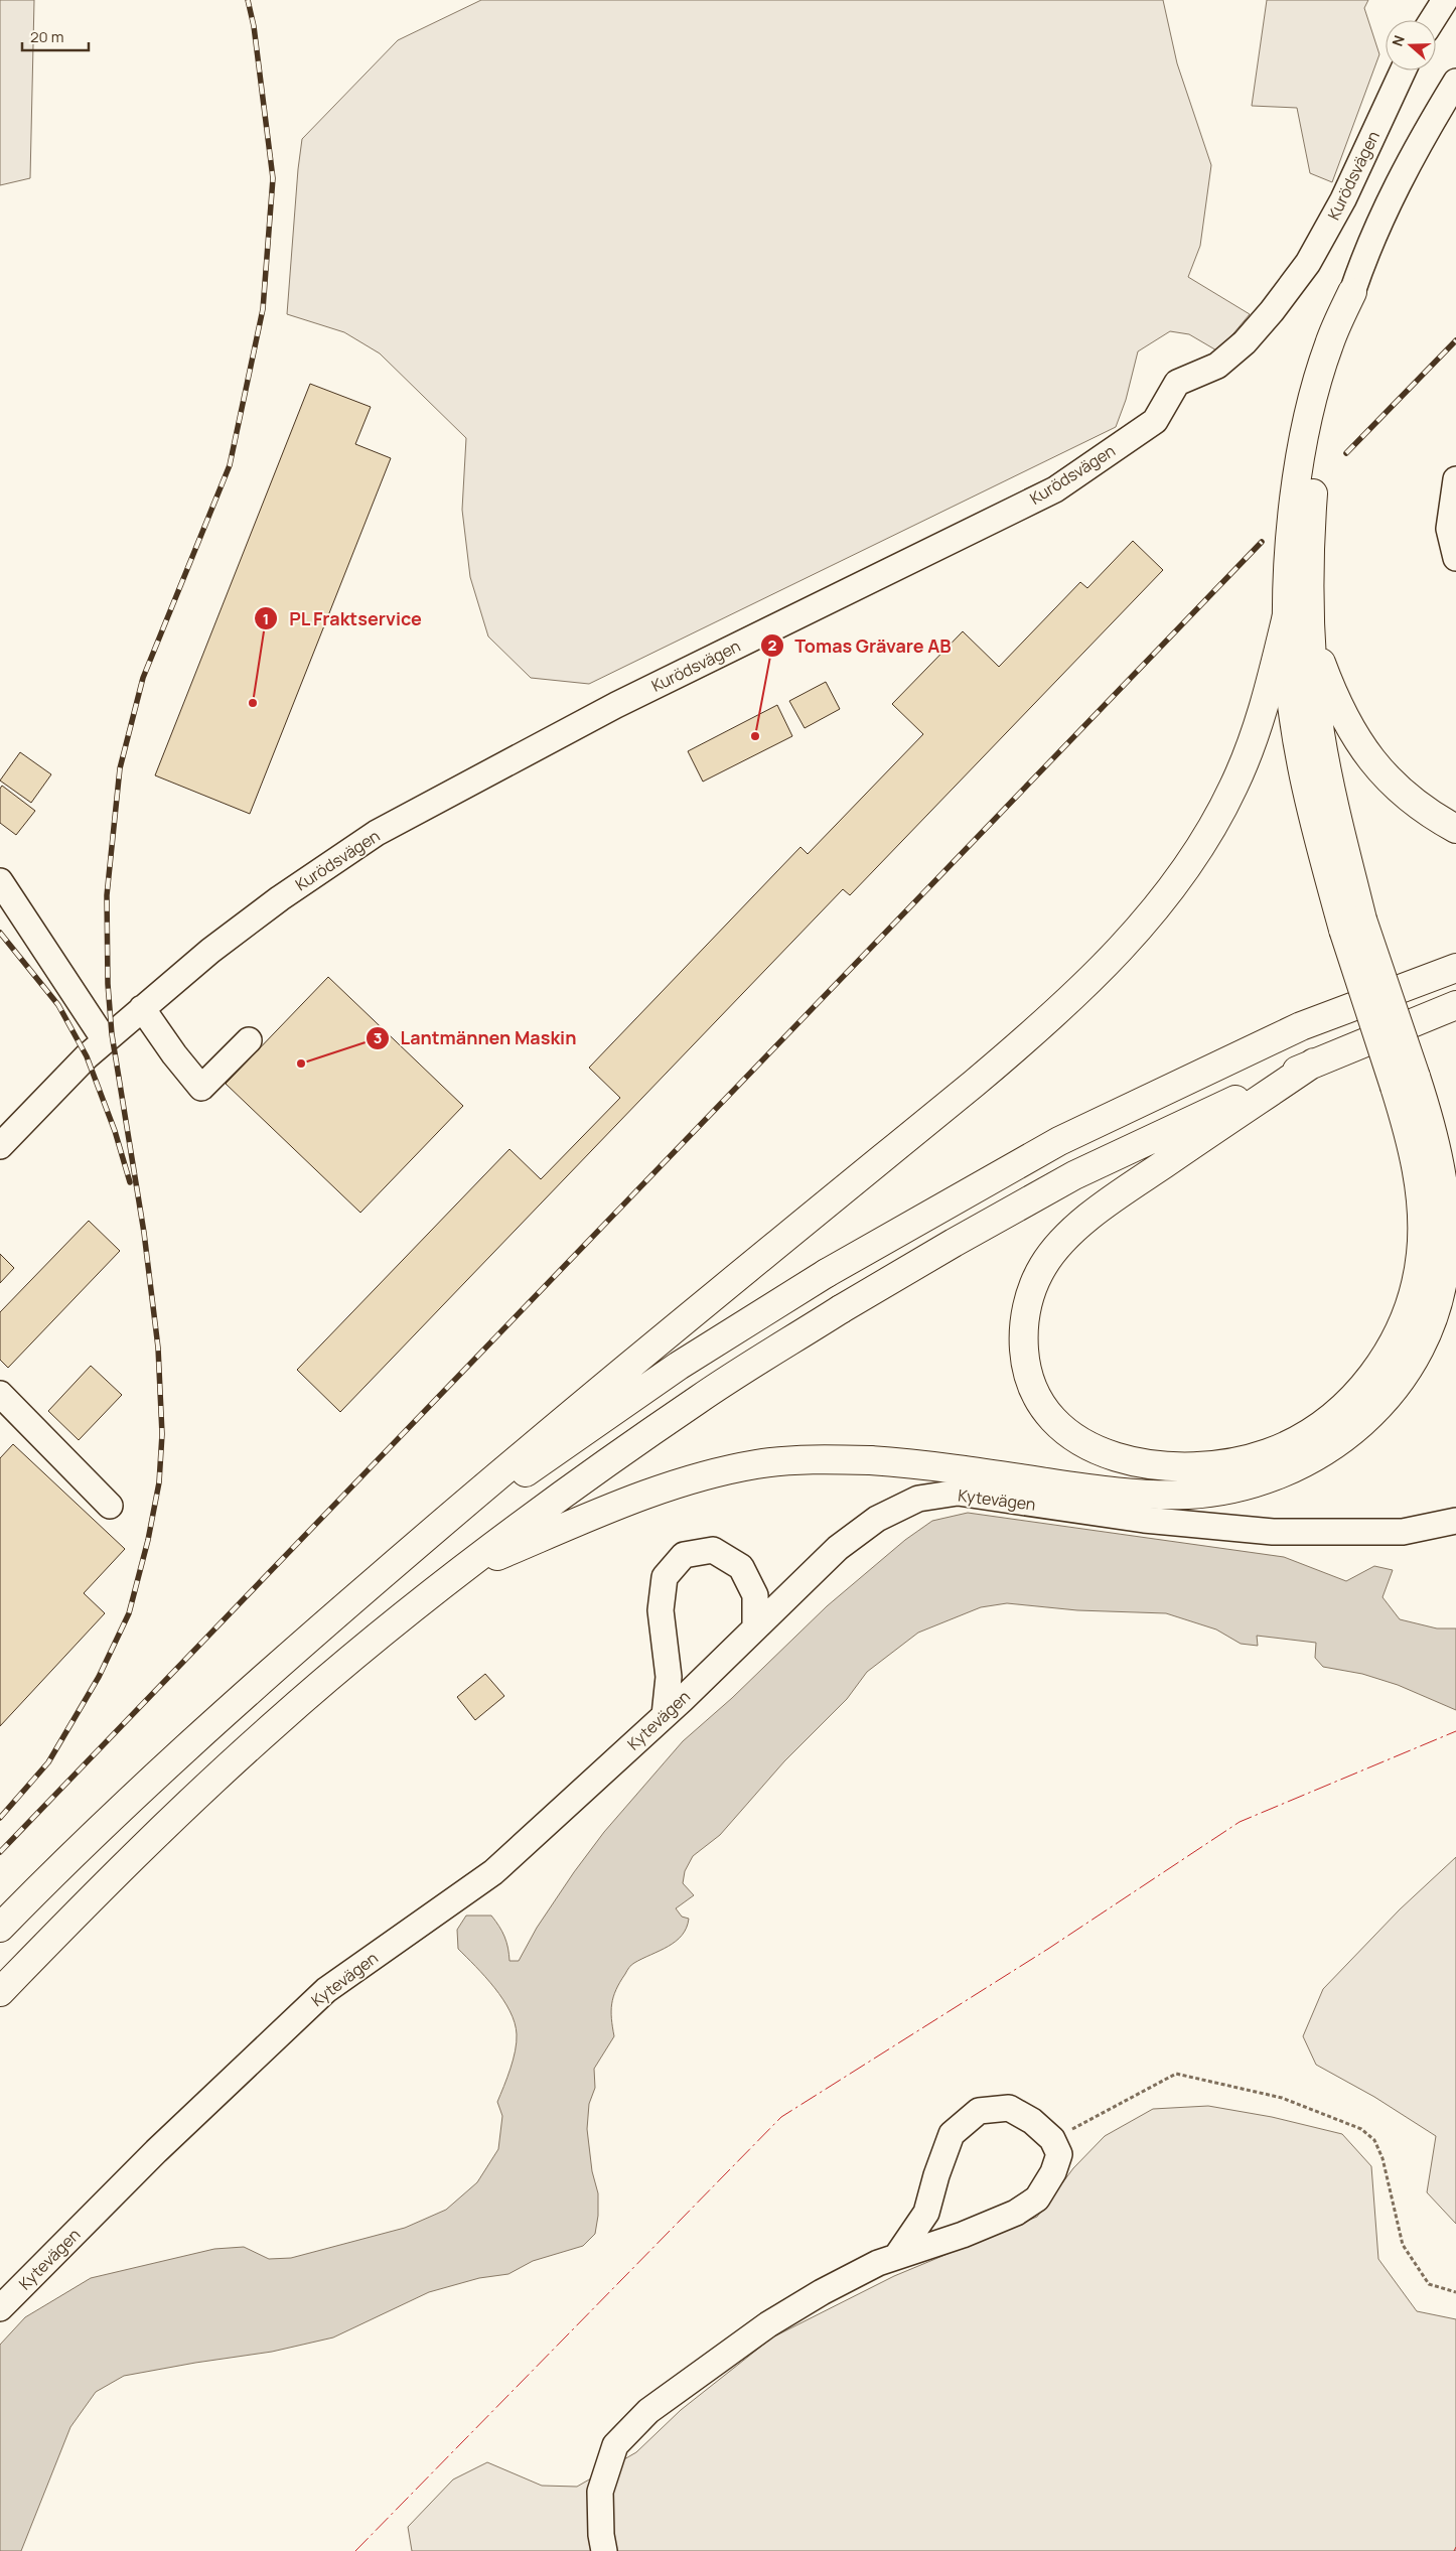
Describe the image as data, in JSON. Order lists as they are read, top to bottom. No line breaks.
{"streets":{"street":["Kurödsvägen","Kytevägen"]},"places":["PL Fraktservice","Tomas Grävare AB","Lantmännen Maskin"],"scale_bar":"20 m","north":"left"}
